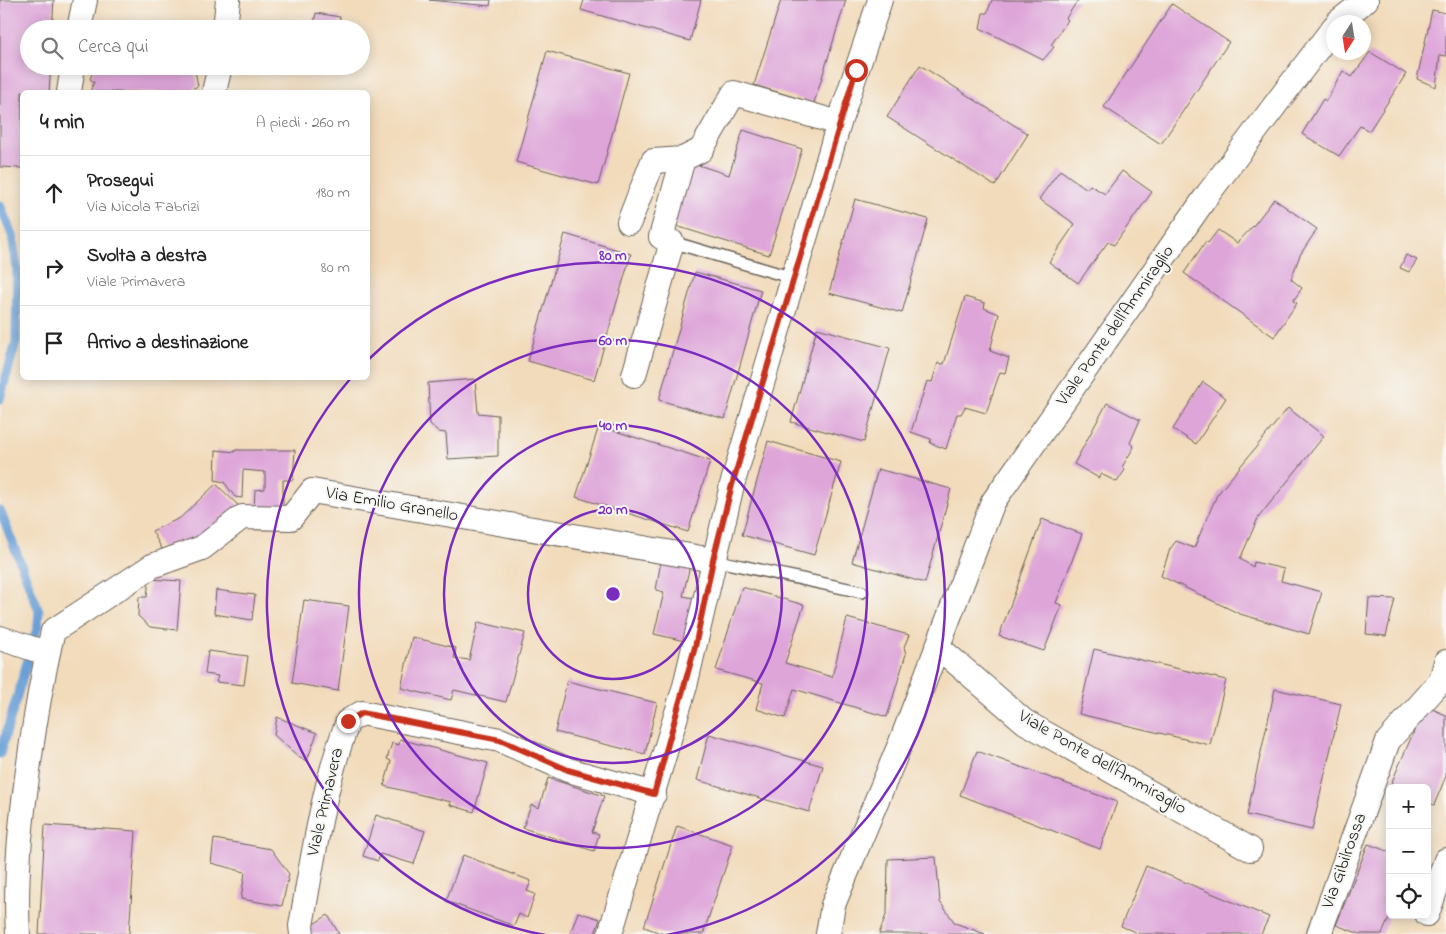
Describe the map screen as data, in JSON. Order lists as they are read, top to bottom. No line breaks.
{"streets":{"street":["Viale Ponte dell'Ammiraglio","Via Emilio Granello","Viale Primavera","Via Gibilrossa"]},"north":"bottom","page":{"search":"Cerca qui","heading":["4 min","A piedi · 260 m"],"list":[["Prosegui","Via Nicola Fabrizi","180 m"],["Svolta a destra","Viale Primavera","80 m"],"Arrivo a destinazione"],"map_buttons":["+","−"]},"rings":["80 m","60 m","40 m","20 m"]}
